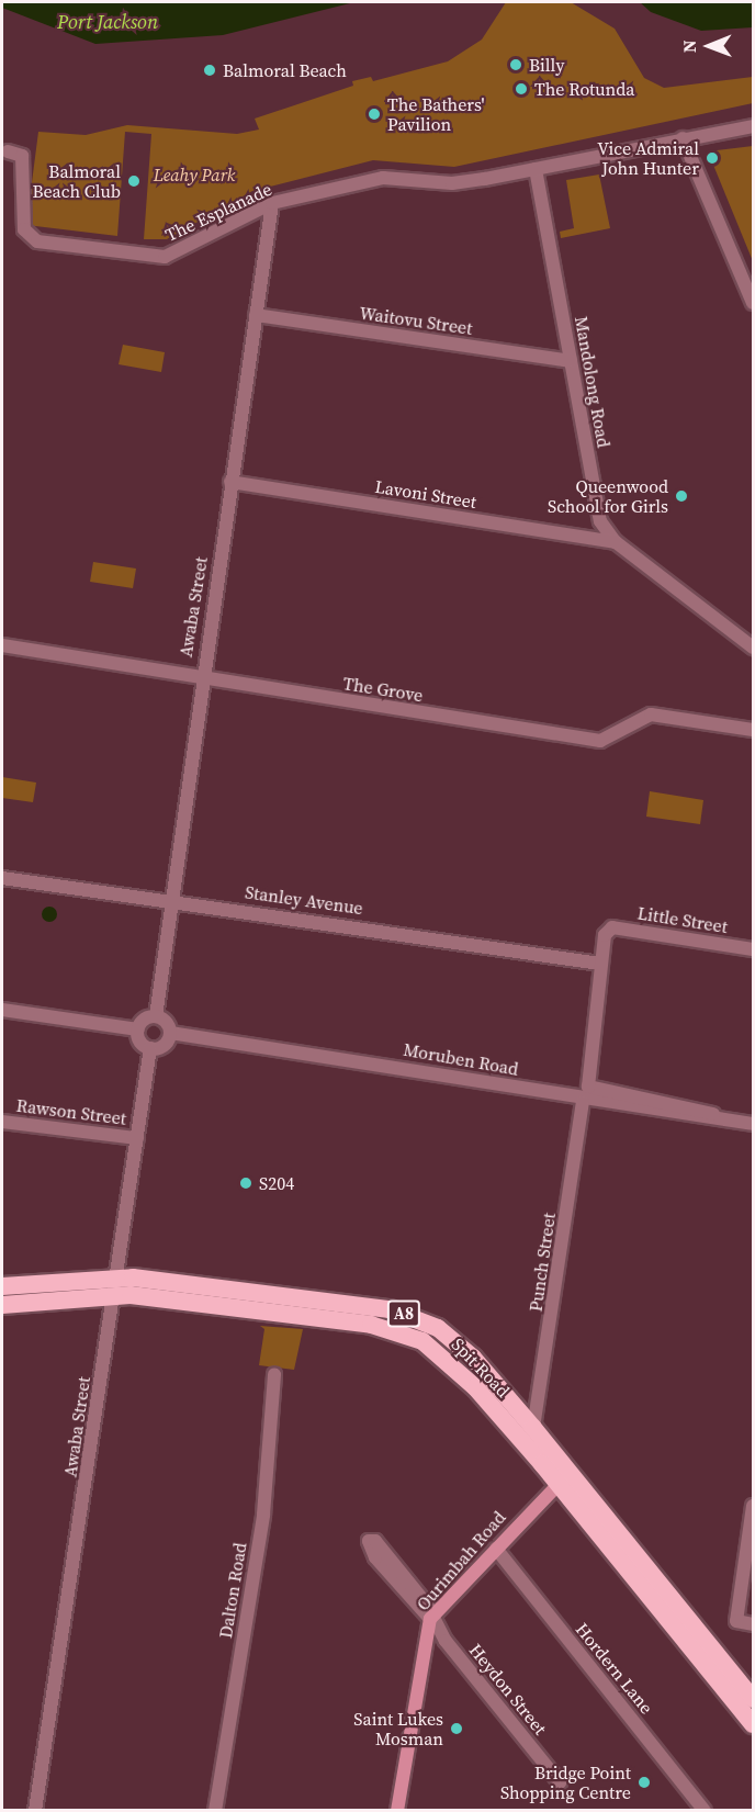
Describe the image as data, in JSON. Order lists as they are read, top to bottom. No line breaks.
{"streets":{"highway":["A8","Spit Road"],"main road":["Ourimbah Road"],"street":["The Esplanade","Waitovu Street","Mandolong Road","Lavoni Street","Awaba Street","The Grove","Stanley Avenue","Little Street","Moruben Road","Rawson Street","Punch Street","Dalton Road","Hordern Lane","Heydon Street"]},"crossings":[["The Esplanade","Mandolong Road"],["The Esplanade","Awaba Street"],["Waitovu Street","Mandolong Road"],["Waitovu Street","Awaba Street"],["Mandolong Road","Lavoni Street"],["Lavoni Street","Awaba Street"],["Awaba Street","The Grove"],["Awaba Street","Stanley Avenue"],["Awaba Street","Rawson Street"],["Awaba Street","Spit Road"],["Stanley Avenue","Little Street"],["Stanley Avenue","Moruben Road"],["Little Street","Moruben Road"],["Moruben Road","Punch Street"],["Punch Street","Spit Road"],["Spit Road","Ourimbah Road"],["Ourimbah Road","Hordern Lane"],["Ourimbah Road","Heydon Street"]],"water":["Port Jackson"],"parks":["Leahy Park"],"places":["Billy","Balmoral Beach","The Rotunda","The Bathers' Pavilion","Vice Admiral John Hunter","Balmoral Beach Club","Queenwood School for Girls","S204","Saint Lukes Mosman","Bridge Point Shopping Centre"],"north":"left"}
